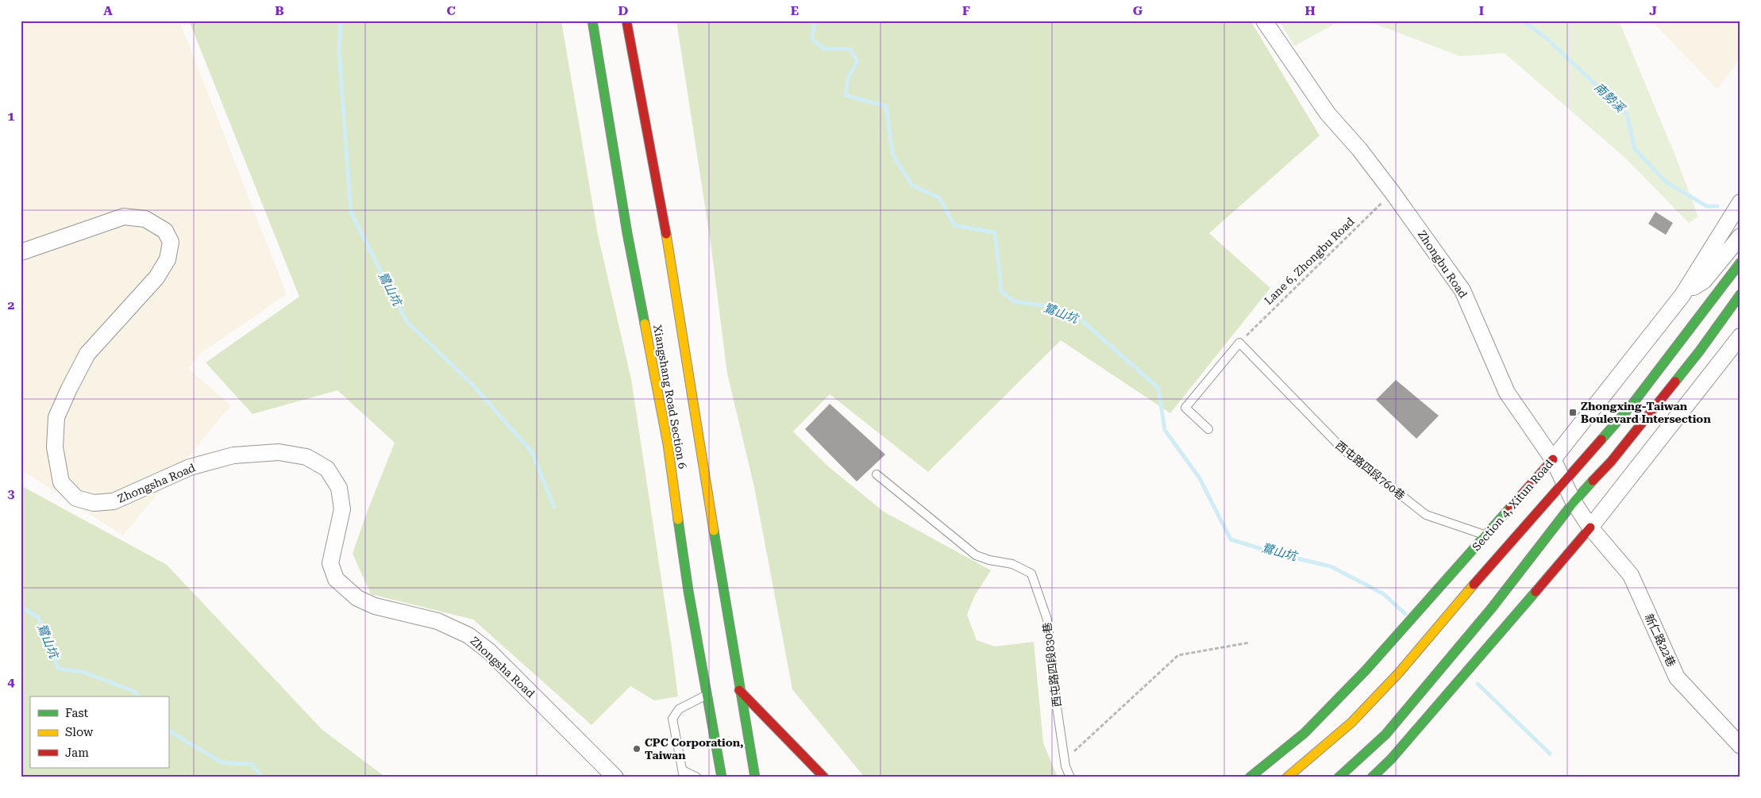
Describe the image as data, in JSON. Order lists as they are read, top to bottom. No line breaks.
{"streets":{"street":["Zhongbu Road","Xiangshang Road Section 6","Zhongsha Road","Section 4, Xitun Road","新仁路22巷"],"lane":["西屯路四段760巷","西屯路四段830巷"],"path":["Lane 6, Zhongbu Road"]},"crossings":[["Lane 6, Zhongbu Road","Zhongbu Road"],["Lane 6, Zhongbu Road","西屯路四段760巷"],["Zhongbu Road","Section 4, Xitun Road"],["Zhongbu Road","新仁路22巷"],["西屯路四段760巷","Section 4, Xitun Road"]],"water":["南勢溪","鷺山坑"],"places":{"transit":["Zhongxing-Taiwan Boulevard Intersection"],"other":["CPC Corporation, Taiwan"]},"legend":["Fast","Slow","Jam"],"grid":{"columns":["A","B","C","D","E","F","G","H","I","J"],"rows":["1","2","3","4"]}}
